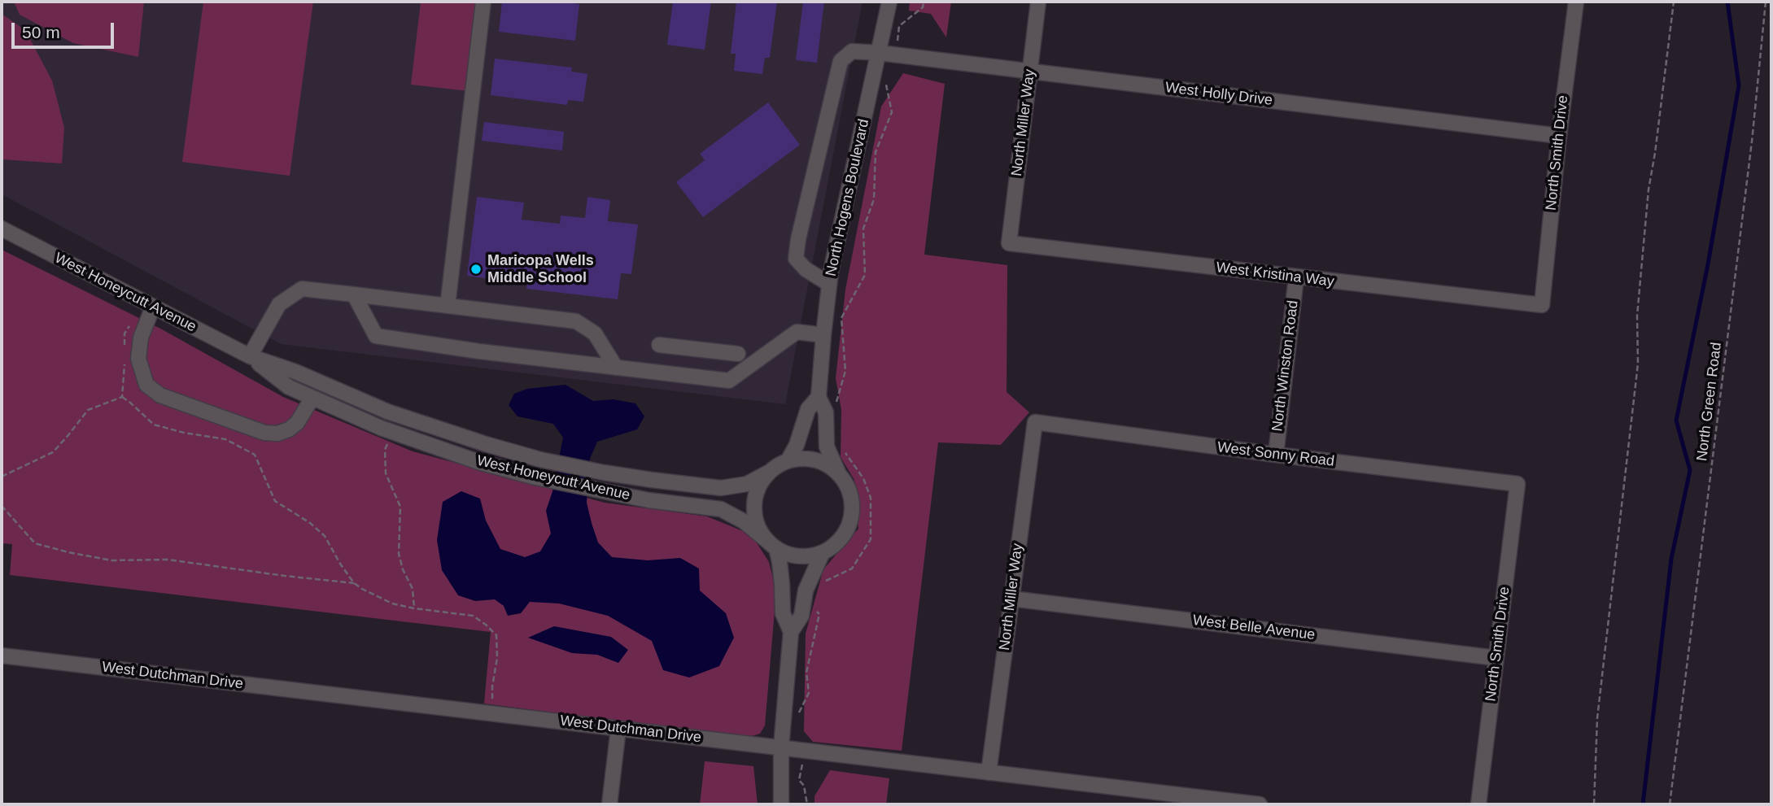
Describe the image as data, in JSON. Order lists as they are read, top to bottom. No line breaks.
{"streets":{"street":["West Holly Drive","North Miller Way","North Smith Drive","North Hogens Boulevard","West Kristina Way","West Honeycutt Avenue","North Winston Road","West Sonny Road","West Belle Avenue","West Dutchman Drive"],"path":["North Green Road"]},"crossings":[["West Holly Drive","North Miller Way"],["West Holly Drive","North Smith Drive"],["West Holly Drive","North Hogens Boulevard"],["North Miller Way","West Kristina Way"],["North Miller Way","West Sonny Road"],["North Miller Way","West Belle Avenue"],["North Miller Way","West Dutchman Drive"],["North Smith Drive","West Kristina Way"],["North Smith Drive","West Sonny Road"],["North Smith Drive","West Belle Avenue"],["North Hogens Boulevard","West Honeycutt Avenue"],["West Kristina Way","North Winston Road"],["North Winston Road","West Sonny Road"]],"places":["Maricopa Wells Middle School"],"scale_bar":"50 m"}
